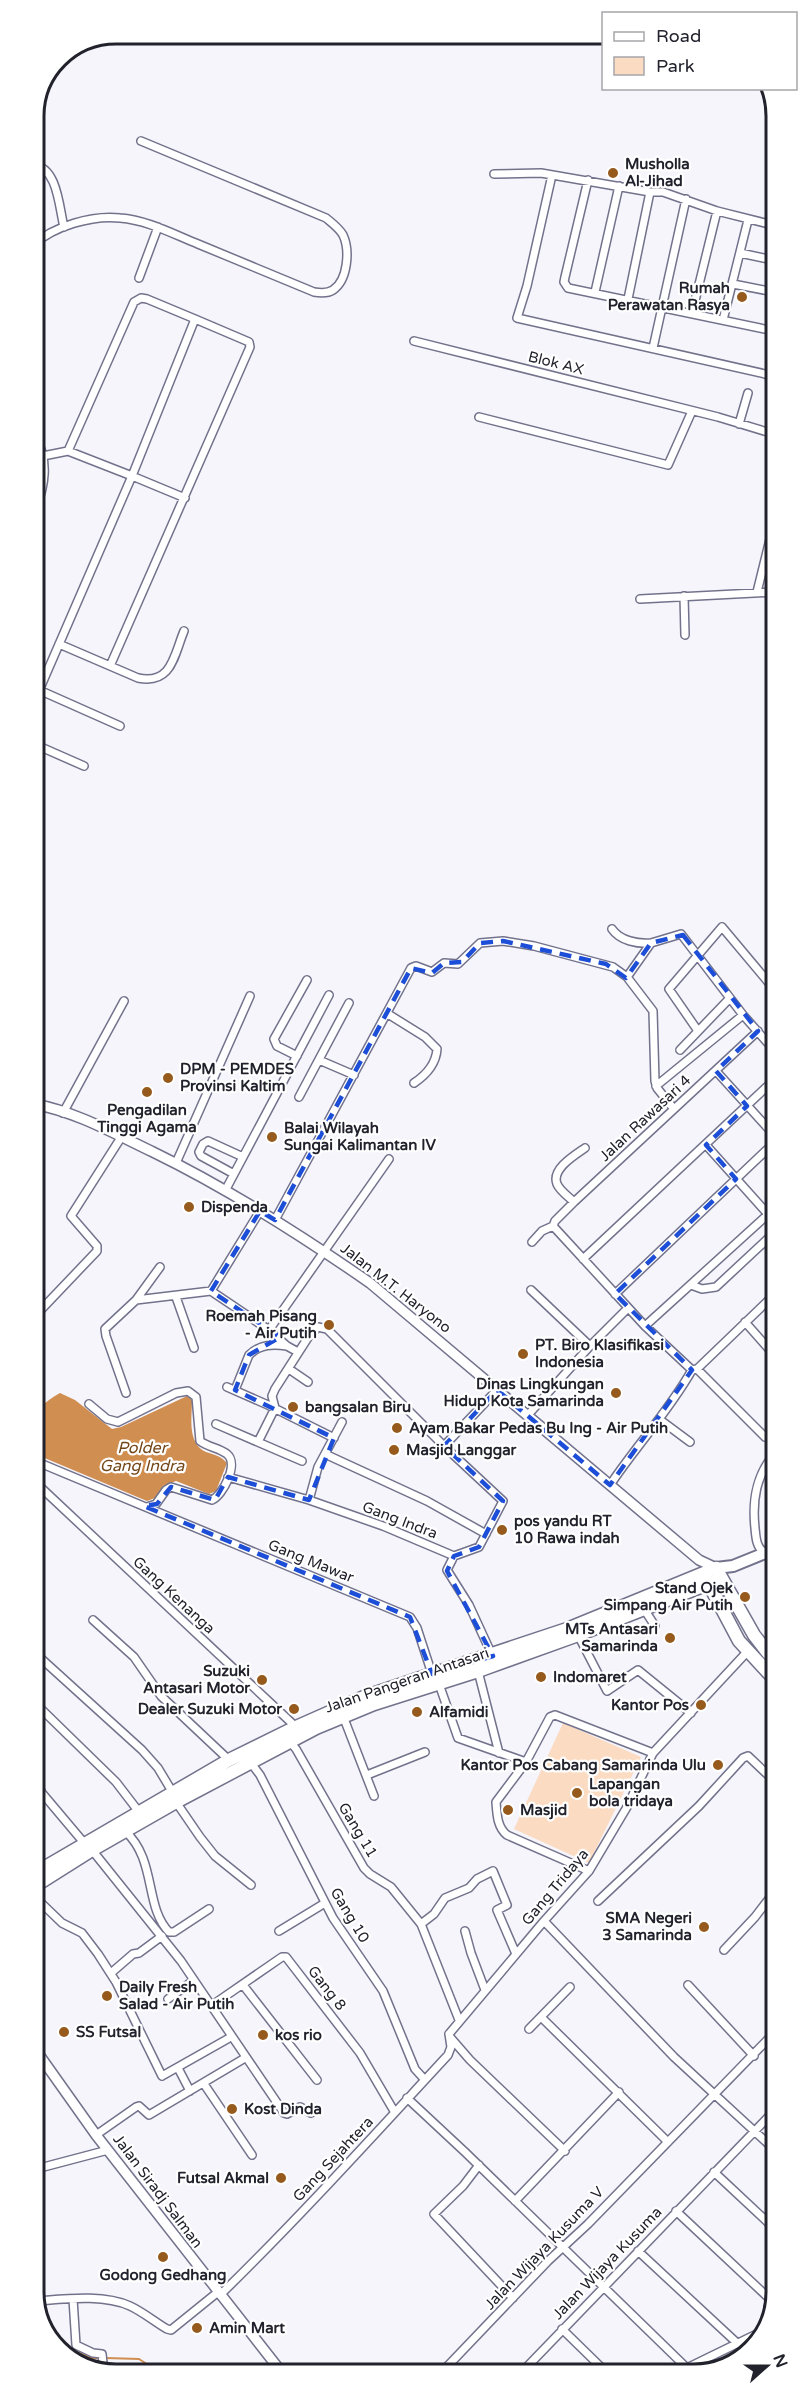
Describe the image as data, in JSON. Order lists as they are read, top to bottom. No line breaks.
{"streets":{"highway":["Jalan Pangeran Antasari"],"main road":["Jalan M.T. Haryono","Jalan Siradj Salman"],"street":["Blok AX","Jalan Rawasari 4","Gang Indra","Gang Mawar","Gang Kenanga","Gang 11","Gang Tridaya","Gang 10","Gang 8","Gang Sejahtera","Jalan Wijaya Kusuma V","Jalan Wijaya Kusuma"]},"crossings":[["Jalan M.T. Haryono","Jalan Pangeran Antasari"],["Gang Mawar","Jalan Pangeran Antasari"],["Gang Kenanga","Jalan Pangeran Antasari"],["Jalan Pangeran Antasari","Gang 11"],["Jalan Pangeran Antasari","Gang 10"],["Gang 11","Gang Tridaya"],["Gang Tridaya","Gang Sejahtera"],["Gang 10","Gang Sejahtera"],["Gang 8","Gang Sejahtera"],["Gang Sejahtera","Jalan Siradj Salman"]],"water":["Polder Gang Indra"],"places":["Musholla Al-Jihad","Rumah Perawatan Rasya","DPM - PEMDES Provinsi Kaltim","Pengadilan Tinggi Agama","Balai Wilayah Sungai Kalimantan IV","Dispenda","Roemah Pisang - Air Putih","PT. Biro Klasifikasi Indonesia","Dinas Lingkungan Hidup Kota Samarinda","bangsalan Biru","Ayam Bakar Pedas Bu Ing - Air Putih","Masjid Langgar","pos yandu RT 10 Rawa indah","Stand Ojek Simpang Air Putih","MTs Antasari Samarinda","Indomaret","Suzuki Antasari Motor","Kantor Pos","Dealer Suzuki Motor","Alfamidi","Kantor Pos Cabang Samarinda Ulu","Lapangan bola tridaya","Masjid","SMA Negeri 3 Samarinda","Daily Fresh Salad - Air Putih","SS Futsal","kos rio","Kost Dinda","Futsal Akmal","Godong Gedhang","Amin Mart"],"legend":["Road","Park"],"north":"right"}
